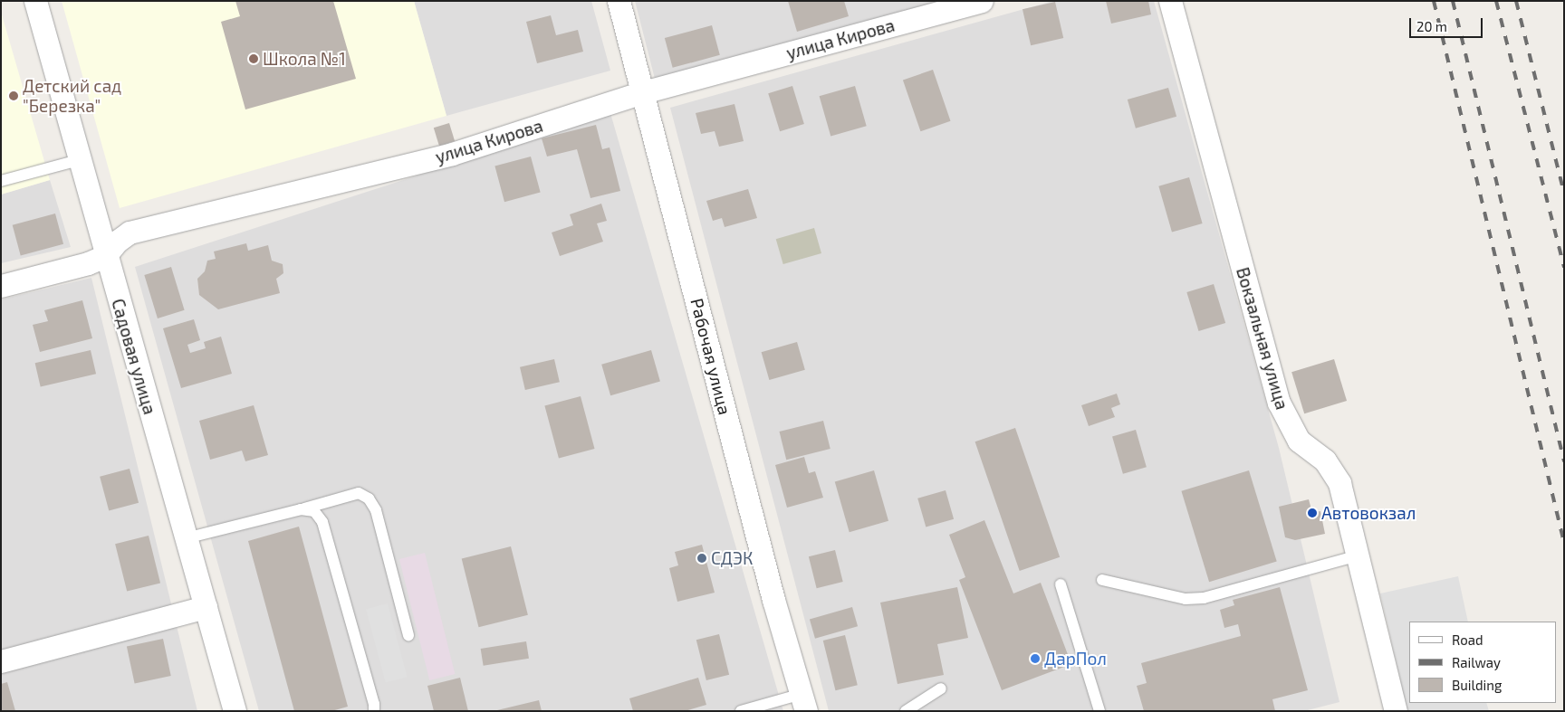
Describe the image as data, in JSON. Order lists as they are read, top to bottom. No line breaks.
{"streets":{"street":["улица Кирова","Вокзальная улица","Садовая улица","Рабочая улица"]},"crossings":[["улица Кирова","Садовая улица"],["улица Кирова","Рабочая улица"]],"places":["Школа №1","Детский сад \"Березка\"","Автовокзал","СДЭК","ДарПол"],"legend":["Road","Railway","Building"],"scale_bar":"20 m"}
